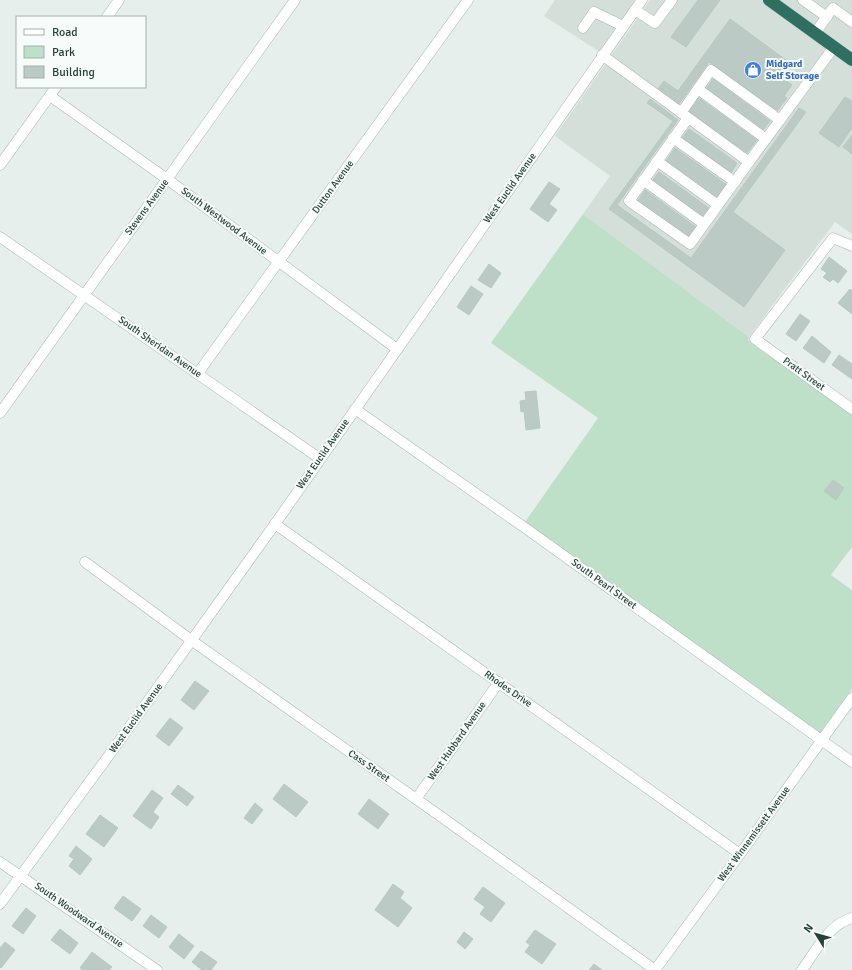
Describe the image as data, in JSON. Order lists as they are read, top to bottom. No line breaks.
{"streets":{"street":["Dutton Avenue","West Euclid Avenue","Stevens Avenue","South Westwood Avenue","South Sheridan Avenue","Pratt Street","South Pearl Street","Rhodes Drive","West Hubbard Avenue","Cass Street","West Winnemissett Avenue","South Woodward Avenue"]},"crossings":[["Dutton Avenue","South Westwood Avenue"],["Dutton Avenue","South Sheridan Avenue"],["West Euclid Avenue","South Westwood Avenue"],["West Euclid Avenue","South Sheridan Avenue"],["West Euclid Avenue","South Pearl Street"],["West Euclid Avenue","Rhodes Drive"],["West Euclid Avenue","Cass Street"],["West Euclid Avenue","South Woodward Avenue"],["Stevens Avenue","South Westwood Avenue"],["Stevens Avenue","South Sheridan Avenue"],["South Pearl Street","West Winnemissett Avenue"],["Rhodes Drive","West Hubbard Avenue"],["Rhodes Drive","West Winnemissett Avenue"],["West Hubbard Avenue","Cass Street"],["Cass Street","West Winnemissett Avenue"]],"places":{"shop":["Midgard Self Storage"]},"legend":["Road","Park","Building"],"north":"top left"}
